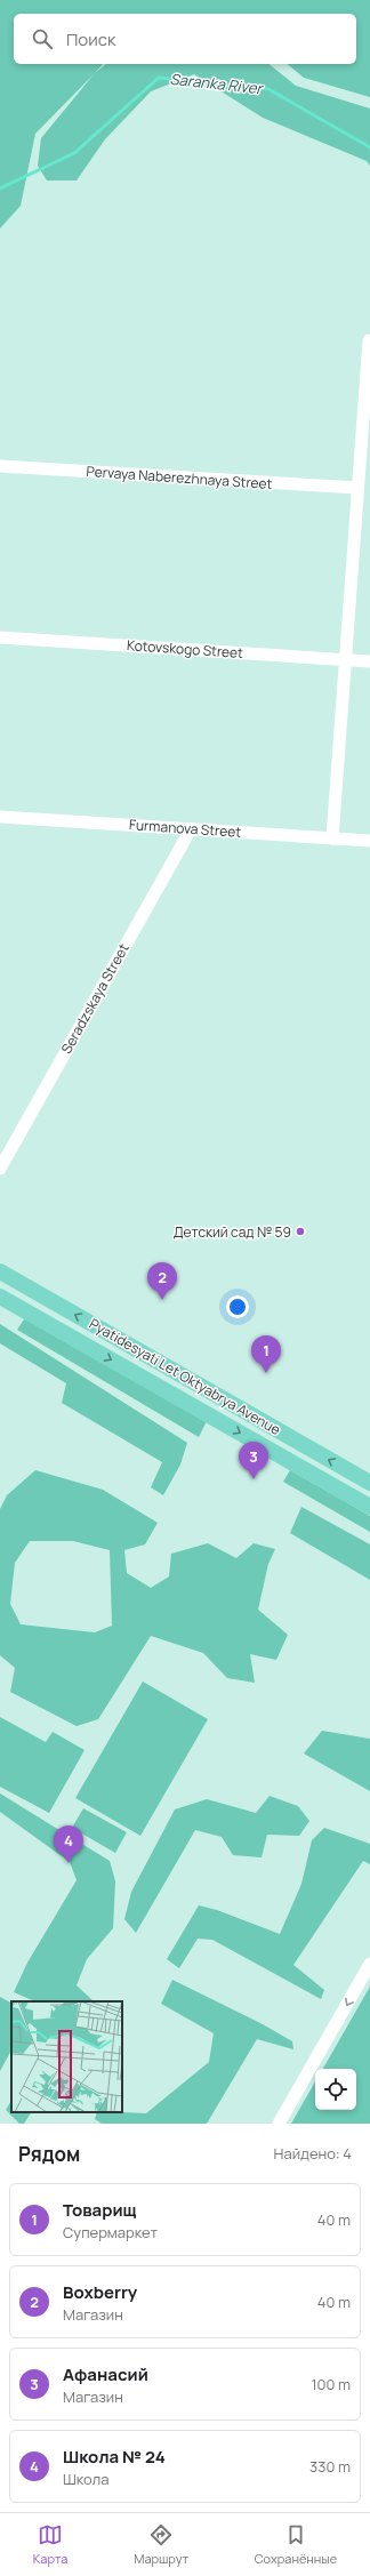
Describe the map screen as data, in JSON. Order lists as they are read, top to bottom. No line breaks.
{"streets":{"main road":["Pyatidesyati Let Oktyabrya Avenue"],"street":["Pervaya Naberezhnaya Street","Kotovskogo Street","Furmanova Street","Seradzskaya Street"]},"crossings":[["Furmanova Street","Seradzskaya Street"]],"water":["Saranka River"],"places":["Детский сад № 59"],"page":{"search":"Поиск","pins":["2","1","3","4"],"heading":["Рядом","Найдено: 4"],"list":[{"mark":"1","name":"Товарищ","note":"Супермаркет","value":"40 m"},{"mark":"2","name":"Boxberry","note":"Магазин","value":"40 m"},{"mark":"3","name":"Афанасий","note":"Магазин","value":"100 m"},{"mark":"4","name":"Школа № 24","note":"Школа","value":"330 m"}],"nav":["Карта","Маршрут","Сохранённые"]}}
